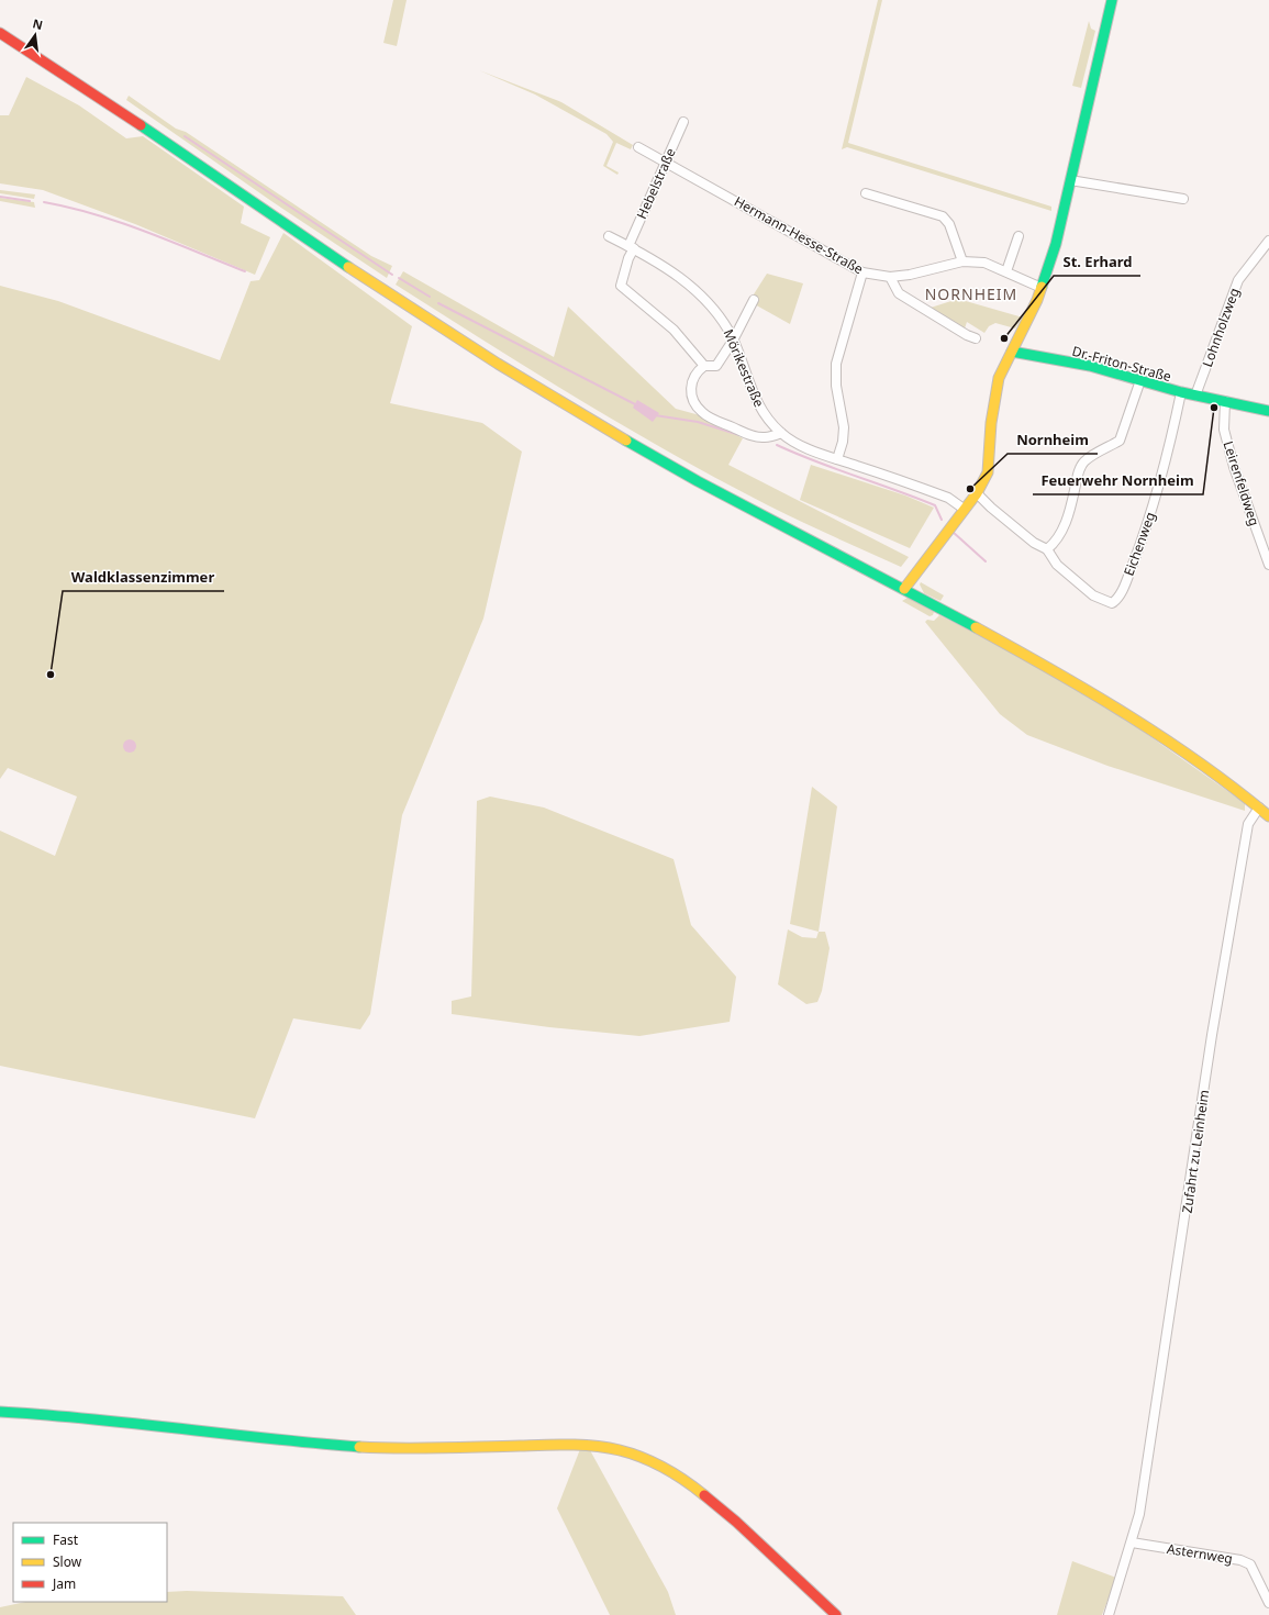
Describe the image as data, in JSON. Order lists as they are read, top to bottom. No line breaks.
{"streets":{"street":["Hebelstraße","Hermann-Hesse-Straße","Lohnholzweg","Dr.-Friton-Straße","Mörikestraße","Leirenfeldweg","Eichenweg","Zufahrt zu Leinheim","Asternweg"]},"crossings":[["Hebelstraße","Hermann-Hesse-Straße"],["Hebelstraße","Mörikestraße"],["Lohnholzweg","Dr.-Friton-Straße"],["Dr.-Friton-Straße","Leirenfeldweg"],["Dr.-Friton-Straße","Eichenweg"],["Zufahrt zu Leinheim","Asternweg"]],"districts":["NORNHEIM"],"places":["St. Erhard","Feuerwehr Nornheim","Nornheim","Waldklassenzimmer"],"legend":["Fast","Slow","Jam"],"north":"top"}
